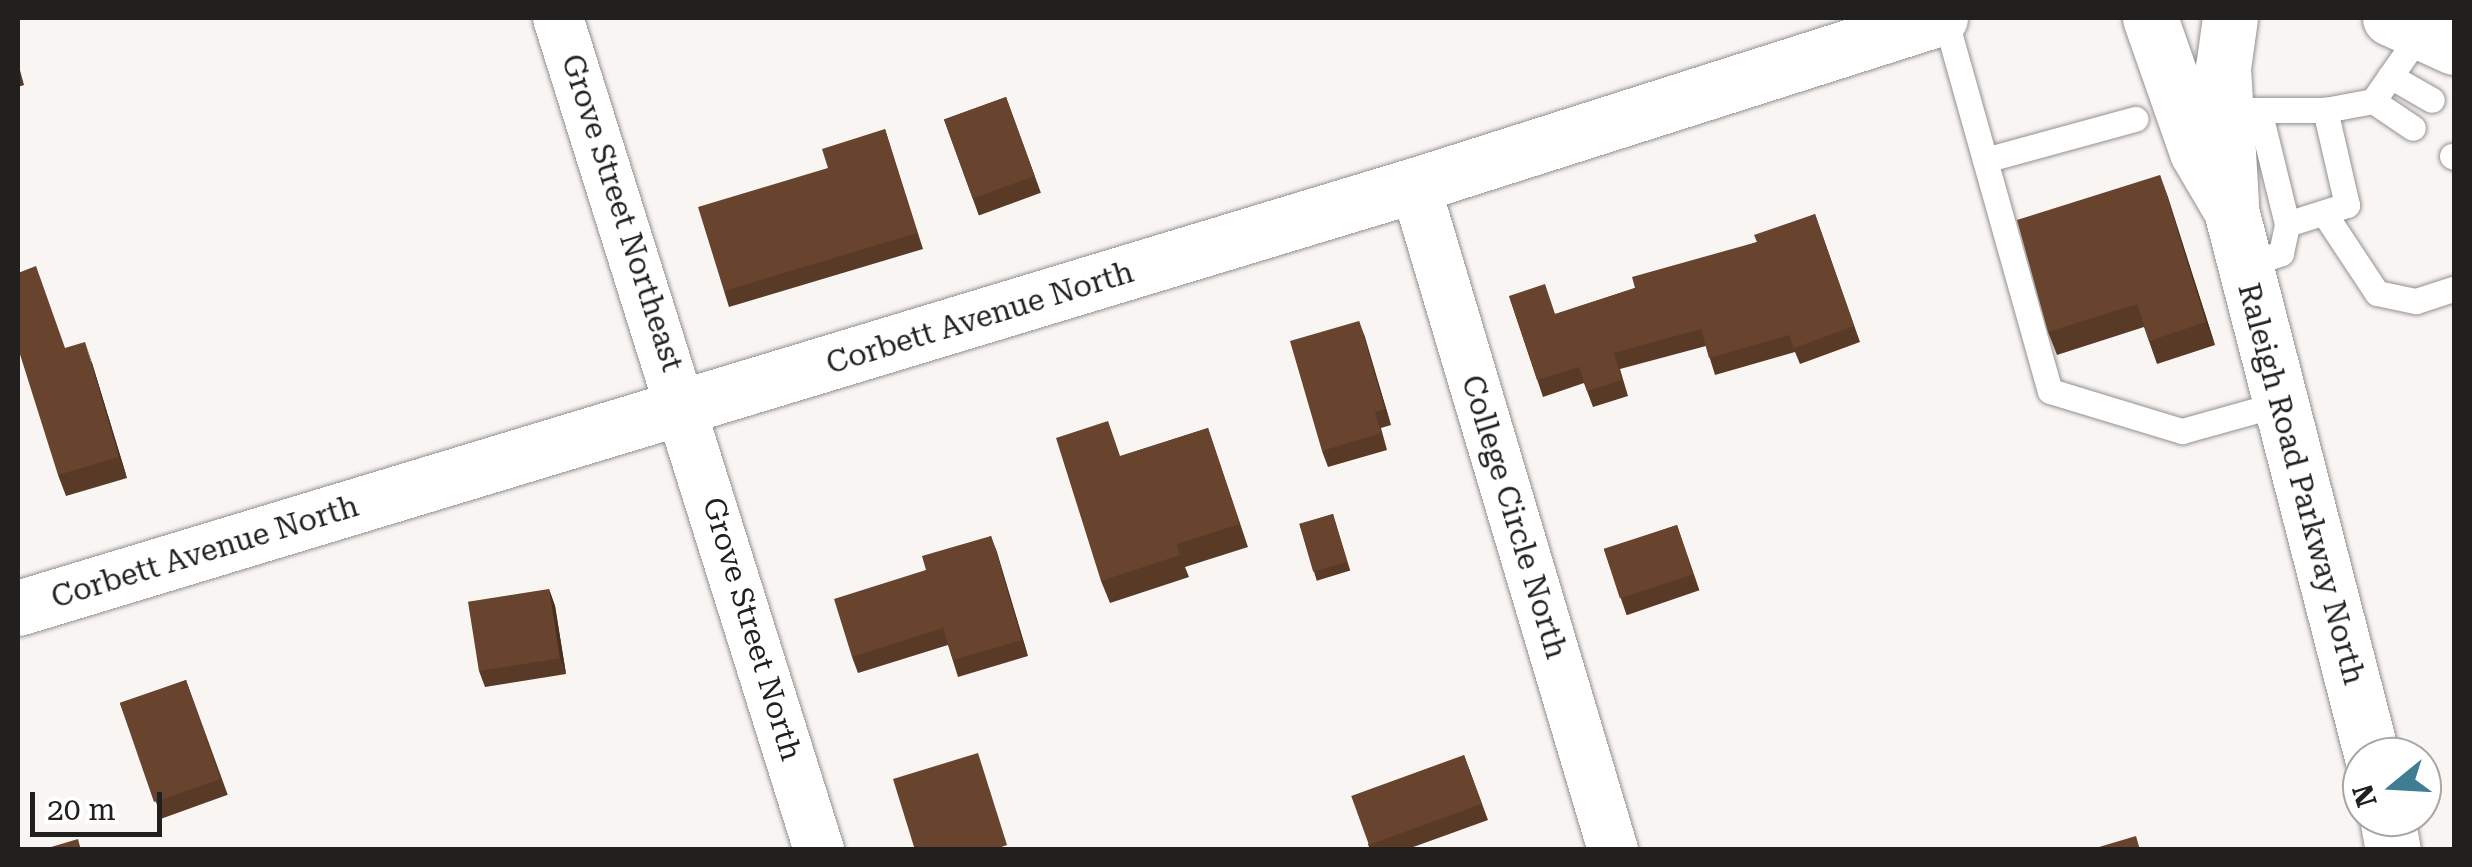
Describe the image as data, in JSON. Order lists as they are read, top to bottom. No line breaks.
{"streets":{"street":["Grove Street Northeast","Corbett Avenue North","Raleigh Road Parkway North","College Circle North","Grove Street North"]},"crossings":[["Grove Street Northeast","Corbett Avenue North"],["Grove Street Northeast","Grove Street North"],["Corbett Avenue North","College Circle North"],["Corbett Avenue North","Grove Street North"]],"scale_bar":"20 m","north":"left"}
